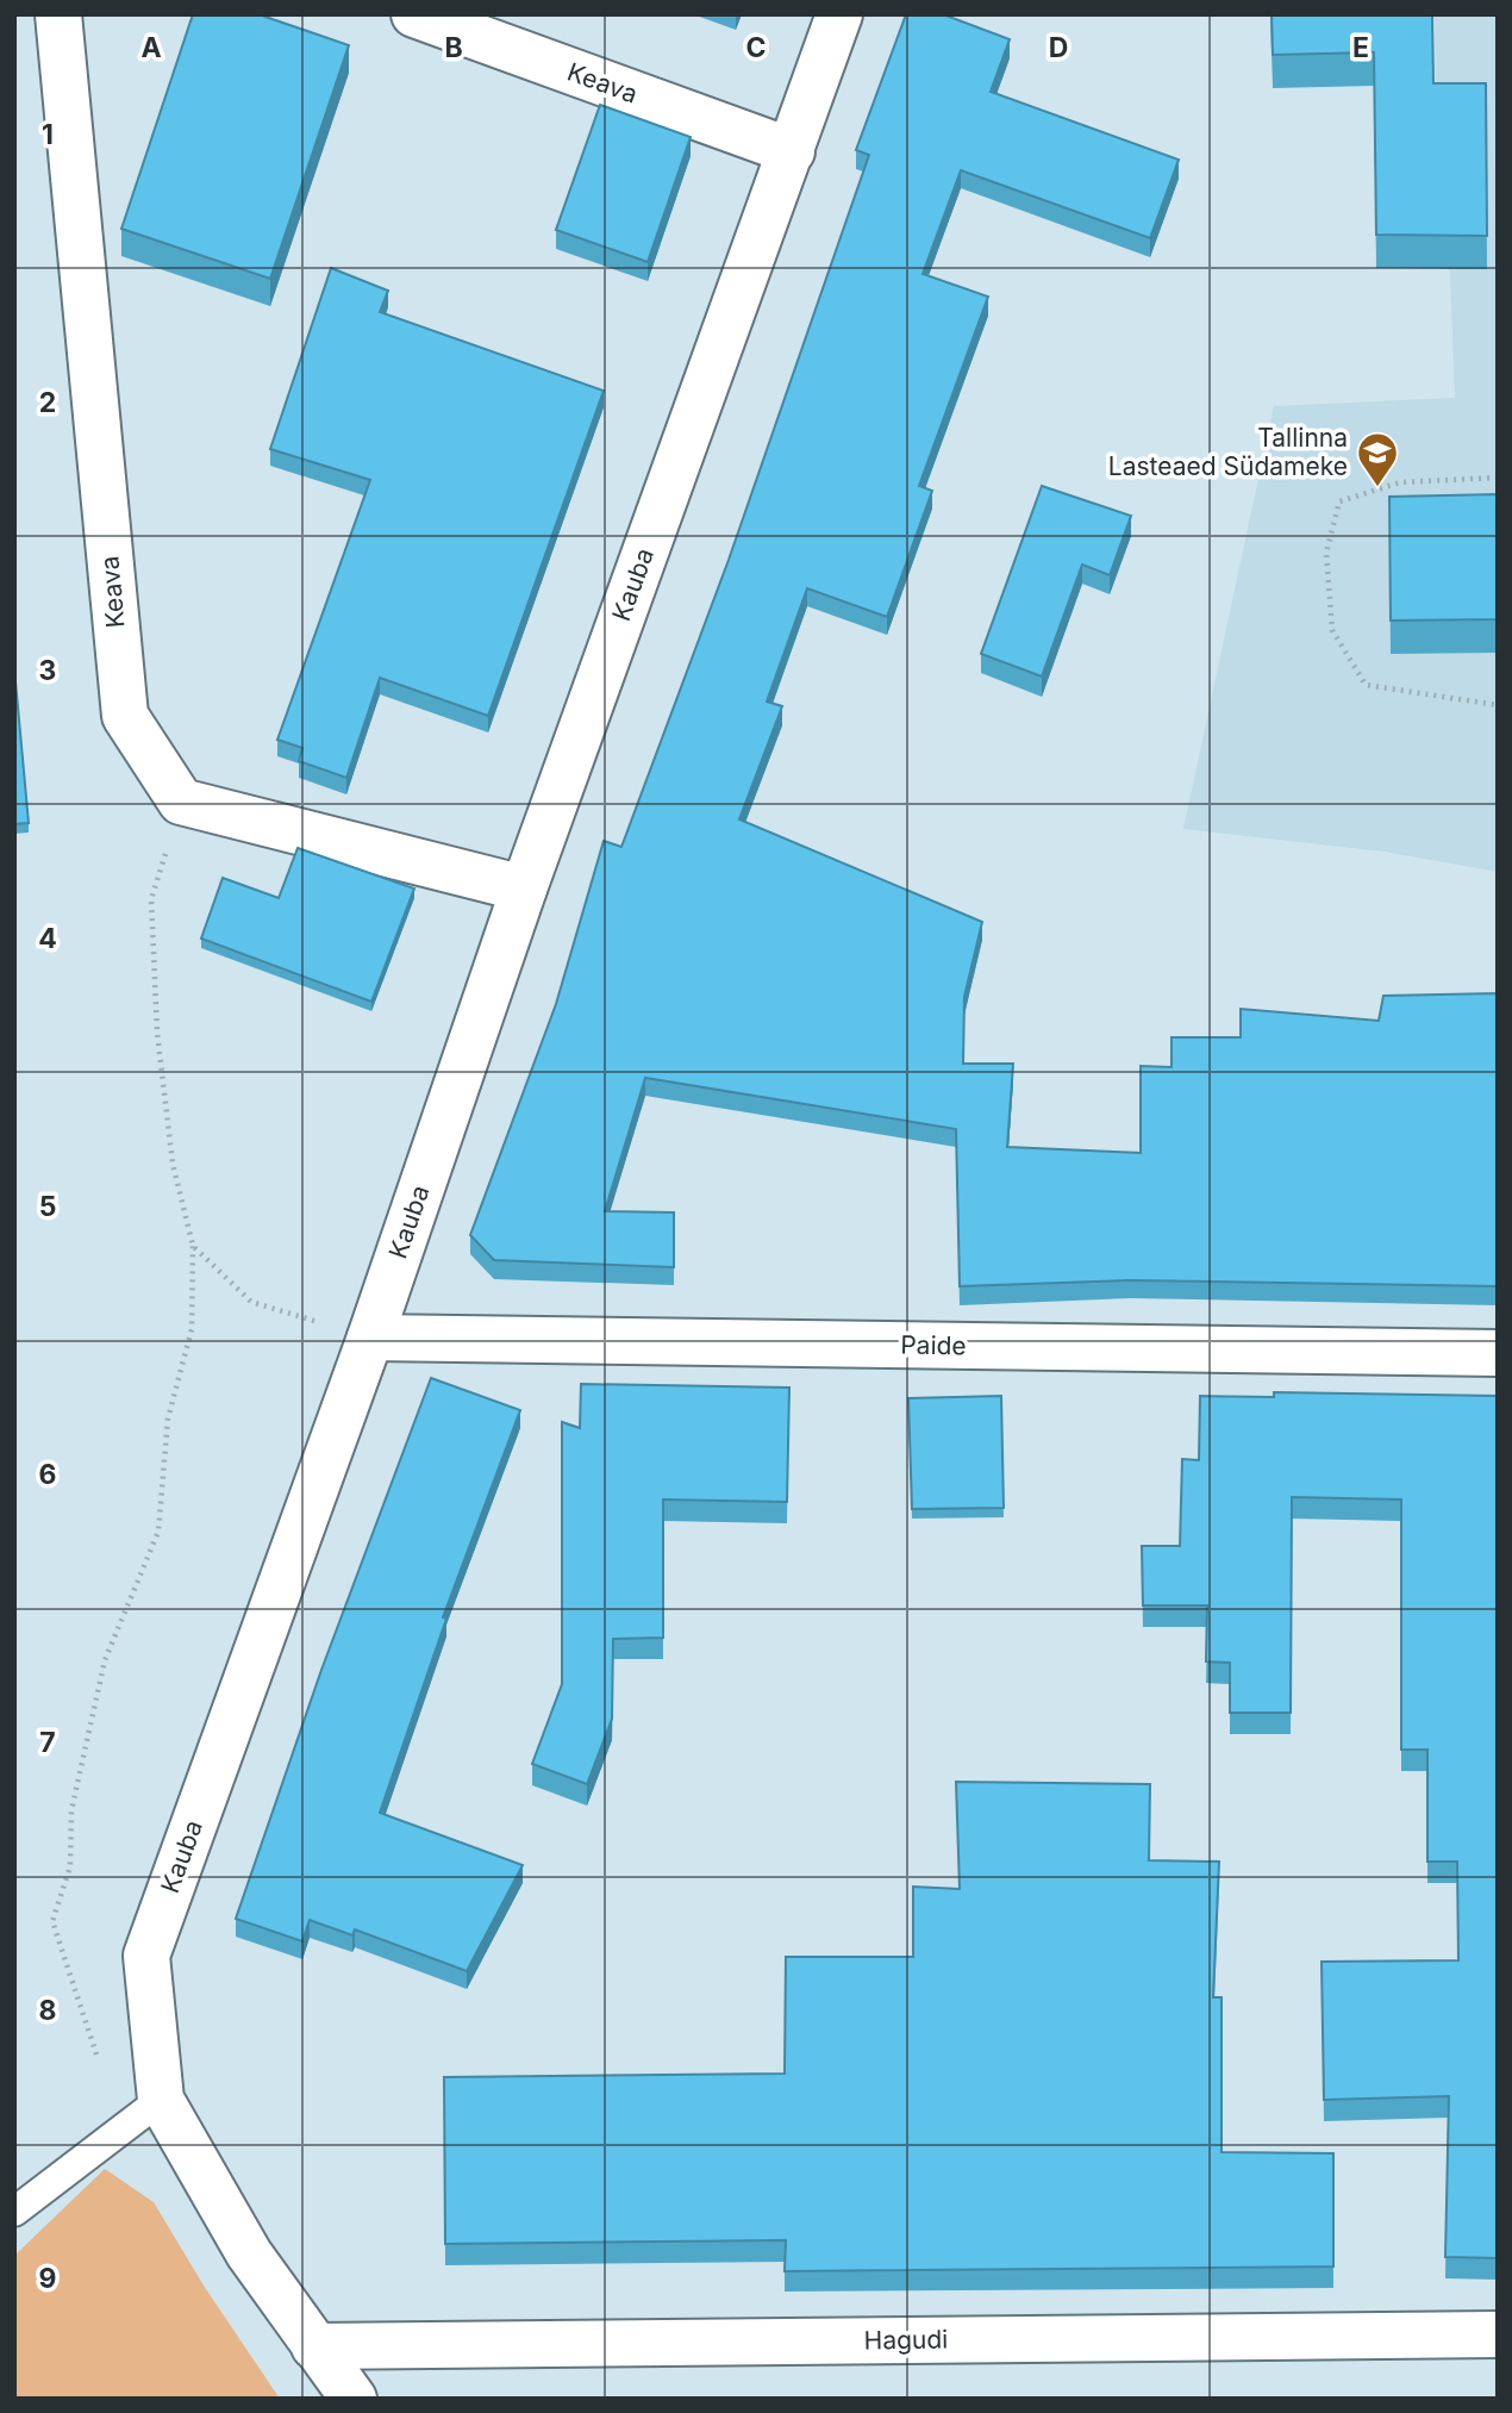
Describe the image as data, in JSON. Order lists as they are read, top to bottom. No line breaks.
{"streets":{"street":["Keava","Kauba","Paide","Hagudi"]},"crossings":[["Keava","Kauba"],["Kauba","Paide"],["Kauba","Hagudi"]],"places":{"school or university":["Tallinna Lasteaed Südameke"]},"grid":{"columns":["A","B","C","D","E"],"rows":["1","2","3","4","5","6","7","8","9"]}}
